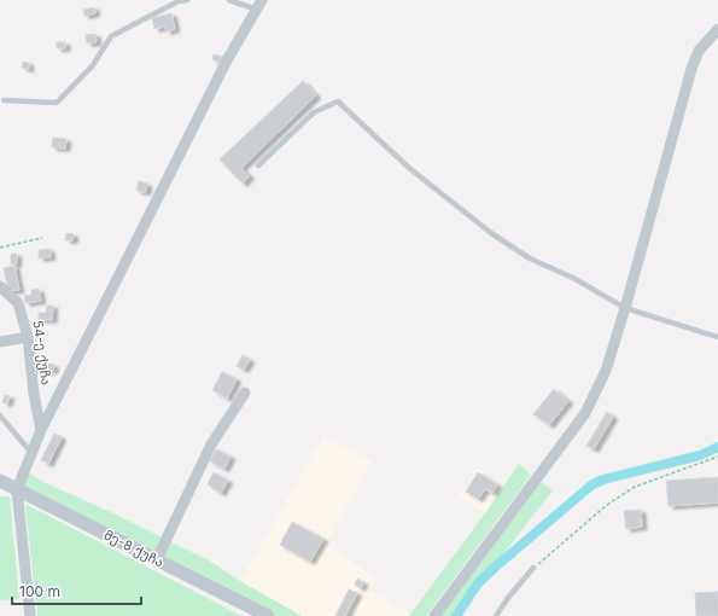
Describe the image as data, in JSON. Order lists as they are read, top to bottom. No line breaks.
{"streets":{"street":["54-ე ქუჩა","მე-8 ქუჩა"]},"scale_bar":"100 m"}
